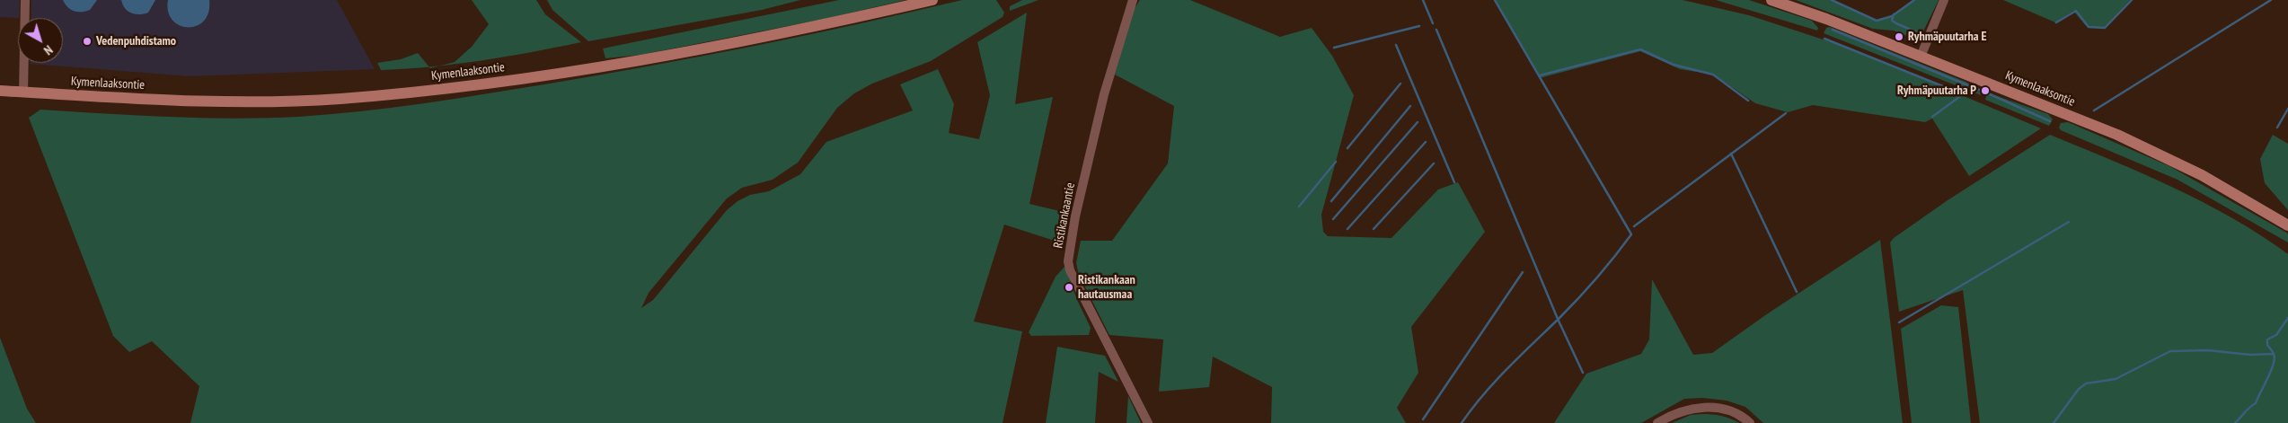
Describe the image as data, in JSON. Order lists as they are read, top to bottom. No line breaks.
{"streets":{"main road":["Kymenlaaksontie"],"street":["Ristikankaantie"]},"places":["Ryhmäpuutarha E","Vedenpuhdistamo","Ryhmäpuutarha P","Ristikankaan hautausmaa"],"north":"bottom right"}
